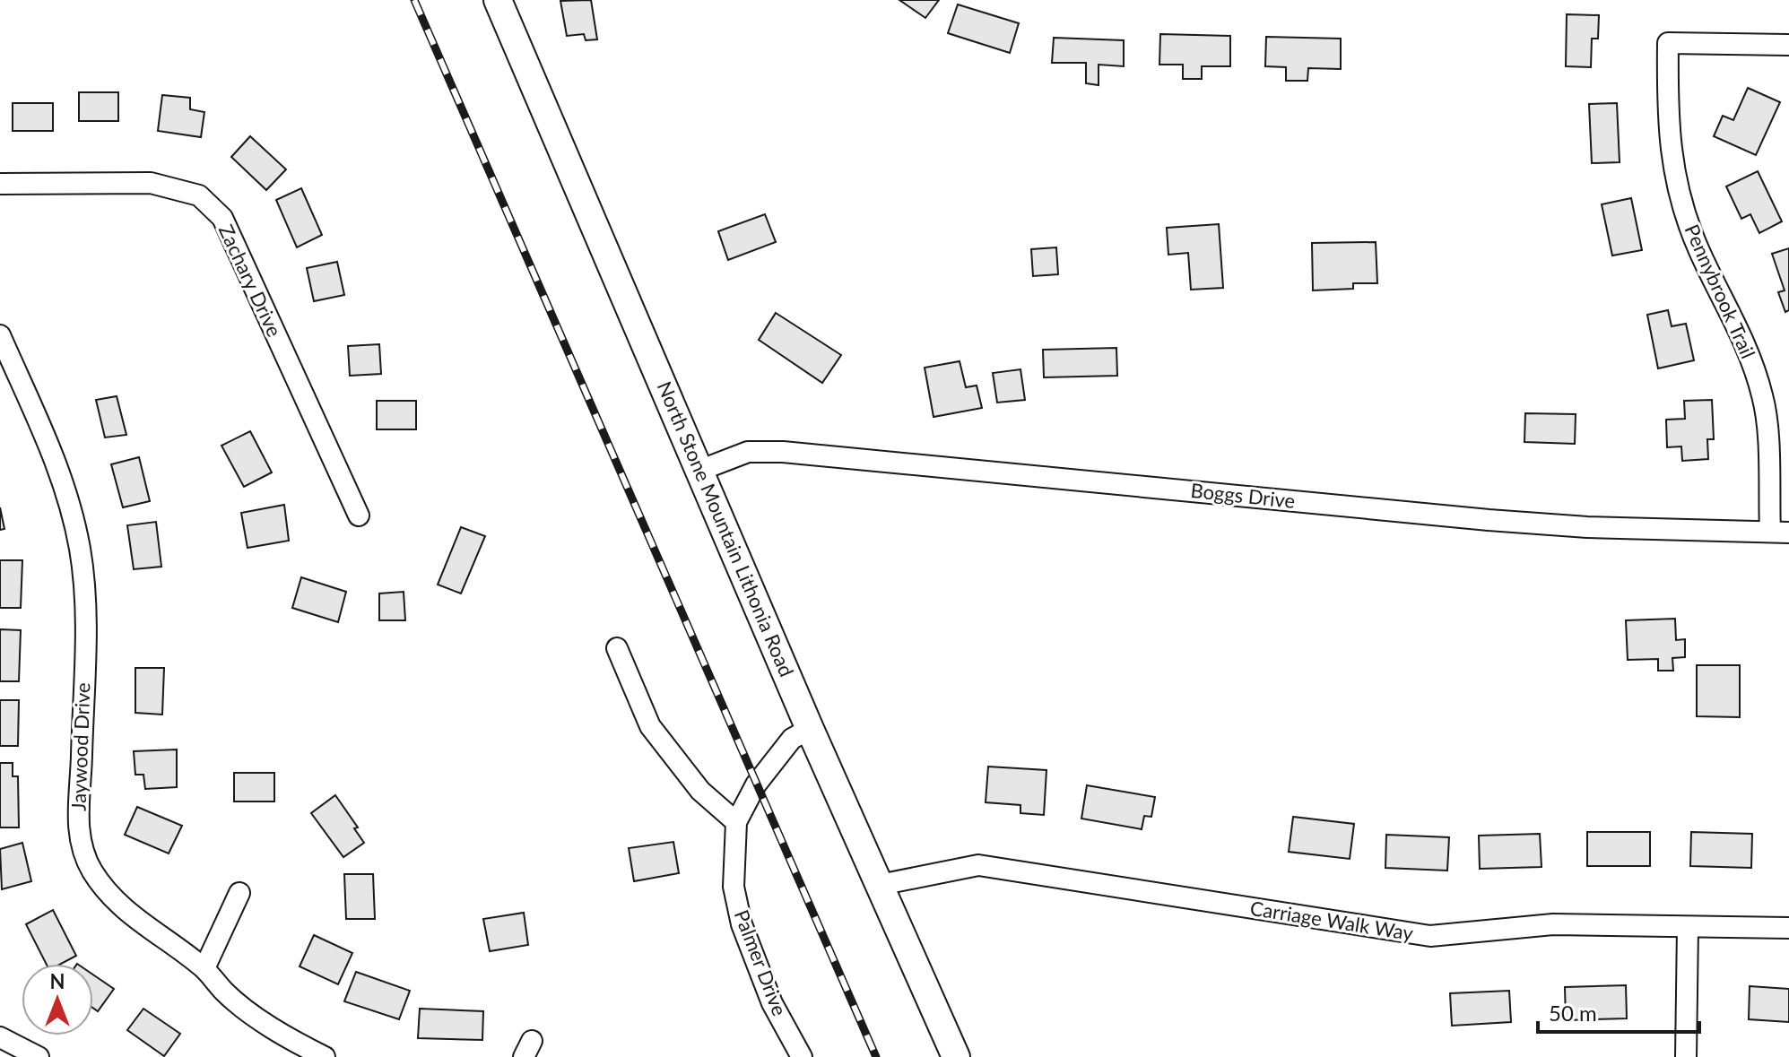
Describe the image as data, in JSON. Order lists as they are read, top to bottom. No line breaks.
{"streets":{"main road":["North Stone Mountain Lithonia Road"],"street":["Zachary Drive","Pennybrook Trail","Boggs Drive","Jaywood Drive","Carriage Walk Way","Palmer Drive"]},"crossings":[["Pennybrook Trail","Boggs Drive"],["Boggs Drive","North Stone Mountain Lithonia Road"],["North Stone Mountain Lithonia Road","Carriage Walk Way"],["North Stone Mountain Lithonia Road","Palmer Drive"]],"scale_bar":"50 m","north":"top"}
